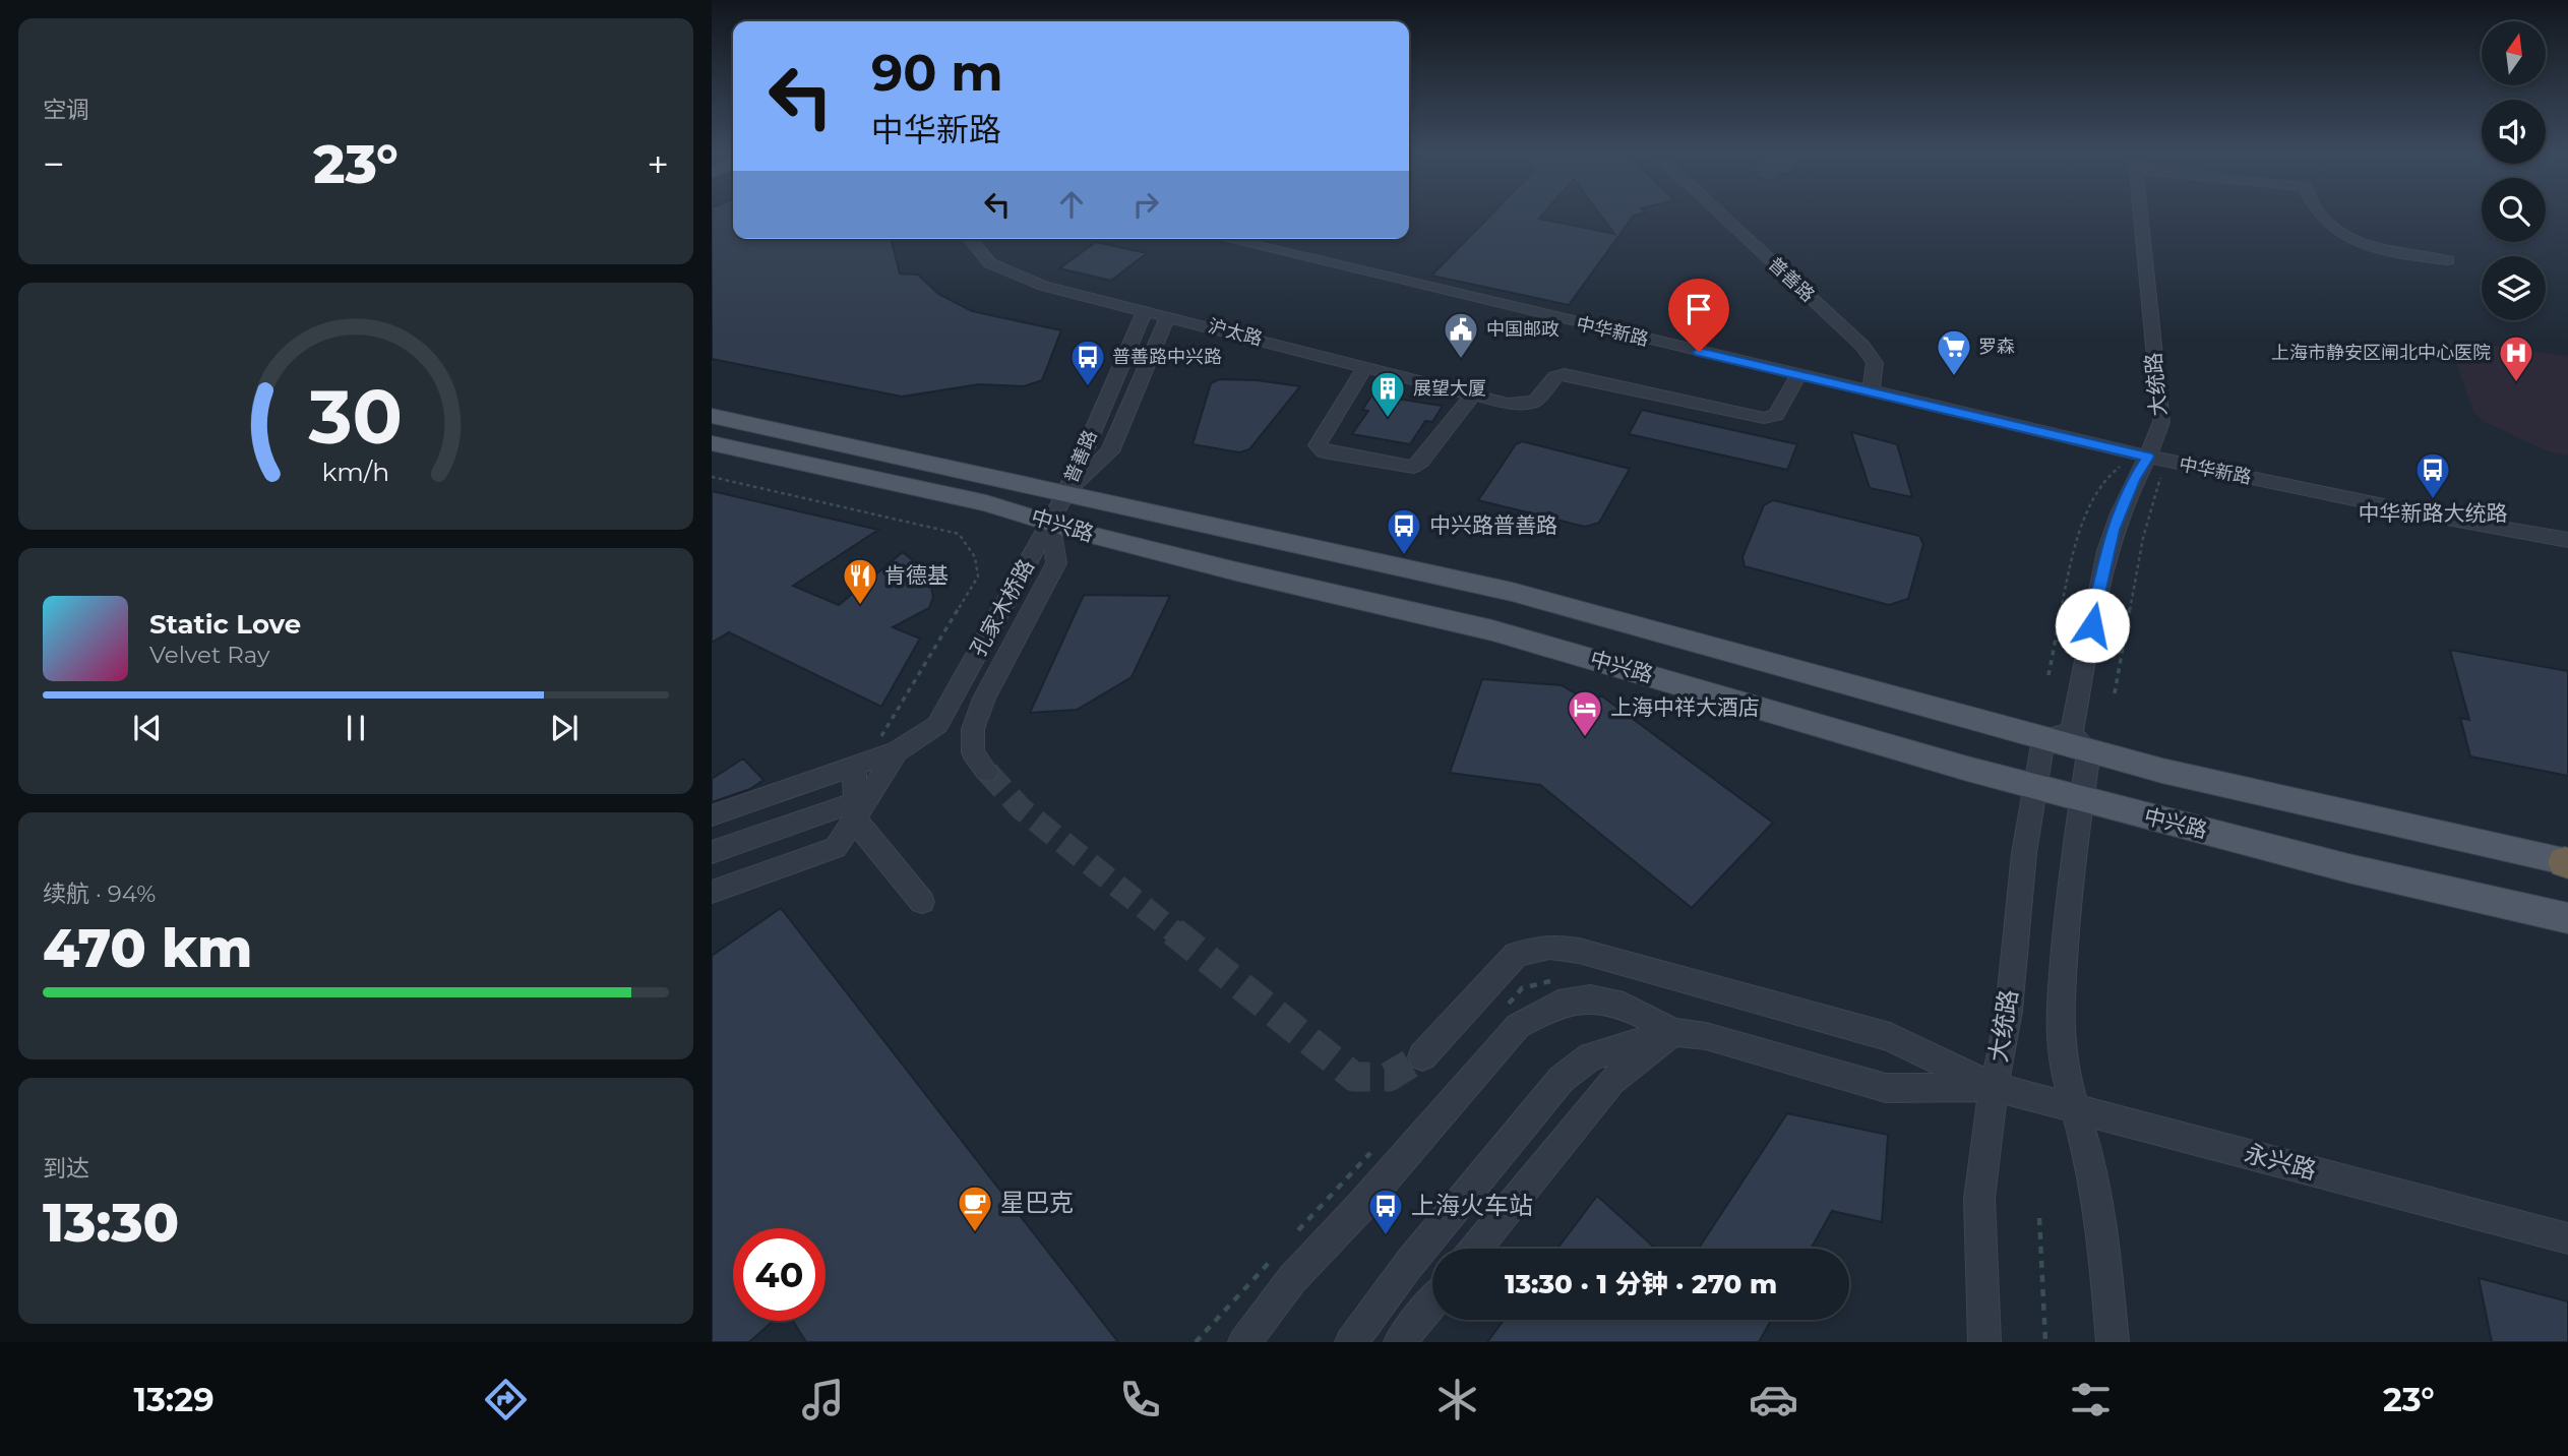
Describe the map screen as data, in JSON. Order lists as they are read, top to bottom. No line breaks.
{"streets":{"main road":["中兴路"],"street":["普善路","中华新路","沪太路","大统路","孔家木桥路","永兴路"]},"crossings":[["普善路","中华新路"],["普善路","沪太路"],["普善路","中兴路"],["普善路","孔家木桥路"],["中华新路","沪太路"],["中华新路","大统路"],["大统路","中兴路"],["大统路","永兴路"],["中兴路","孔家木桥路"]],"places":{"public building":["中国邮政"],"supermarket":["罗森"],"hospital":["上海市静安区闸北中心医院"],"bus stop":["普善路中兴路","中华新路大统路","中兴路普善路","上海火车站"],"building":["展望大厦"],"restaurant":["肯德基"],"hotel":["上海中祥大酒店"],"cafe":["星巴克"]},"north":"top","page":{"tile":["空调",["续航 · 94%","470 km"],["到达","13:30"]],"turn":["90 m","中华新路"],"heat":["−","23°","+"],"song":["Static Love","Velvet Ray"],"limit":"40","trip":"13:30 · 1 分钟 · 270 m","tabs":["13:29","23°"],"gauge":["30","km/h"]}}
